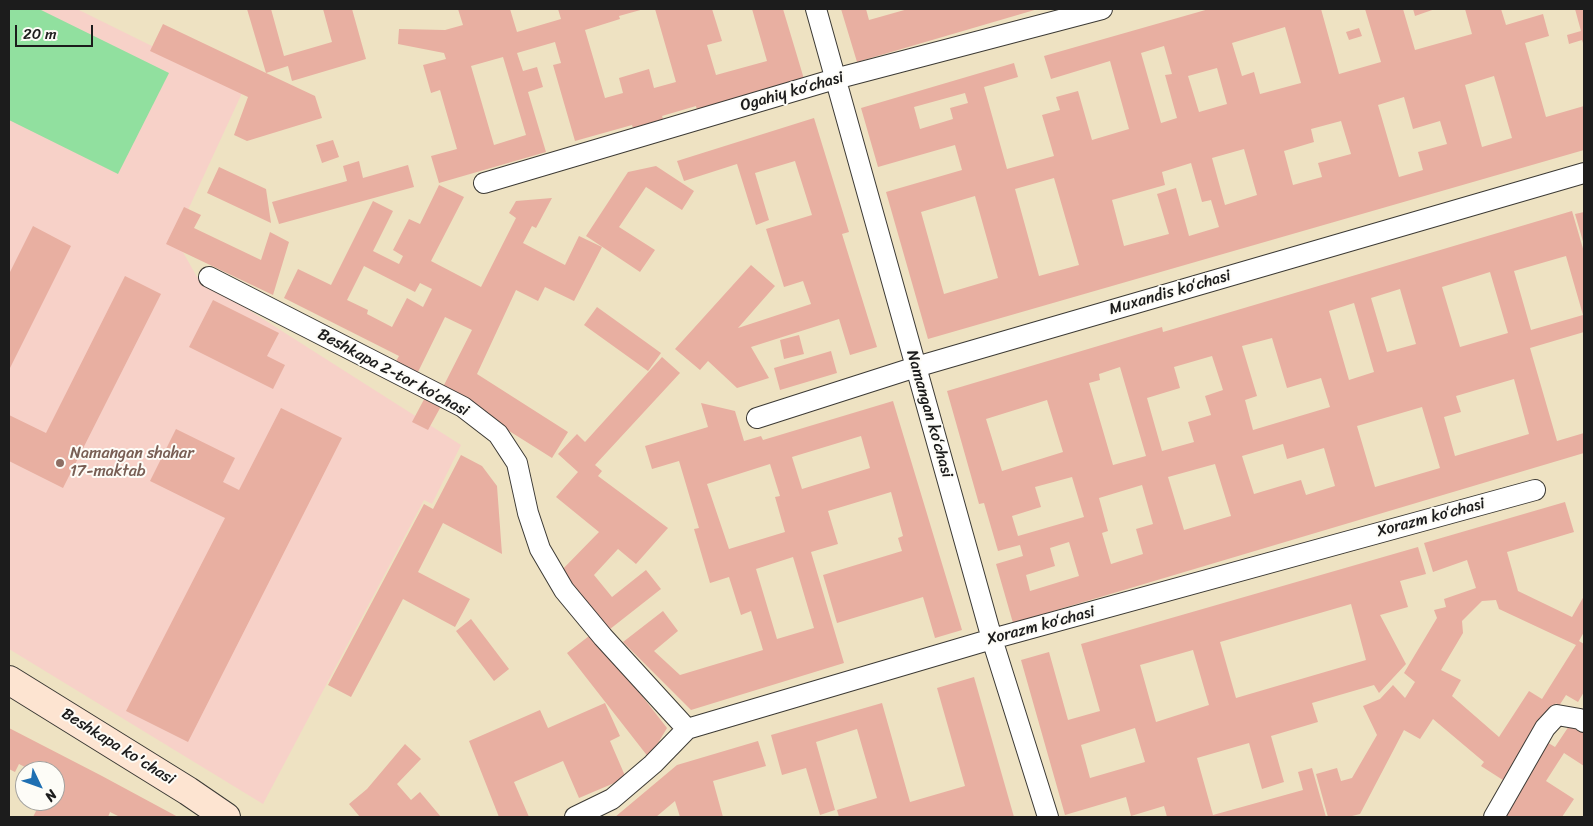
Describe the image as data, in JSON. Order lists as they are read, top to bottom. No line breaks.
{"streets":{"street":["Ogahiy koʻchasi","Muxandis koʻchasi","Beshkapa 2-tor koʼchasi","Namangan koʻchasi","Xorazm koʻchasi","Beshkapa ko'chasi"]},"crossings":[["Ogahiy koʻchasi","Namangan koʻchasi"],["Muxandis koʻchasi","Namangan koʻchasi"],["Beshkapa 2-tor koʼchasi","Xorazm koʻchasi"],["Namangan koʻchasi","Xorazm koʻchasi"]],"places":["Namangan shahar 17-maktab"],"scale_bar":"20 m","north":"bottom right"}
